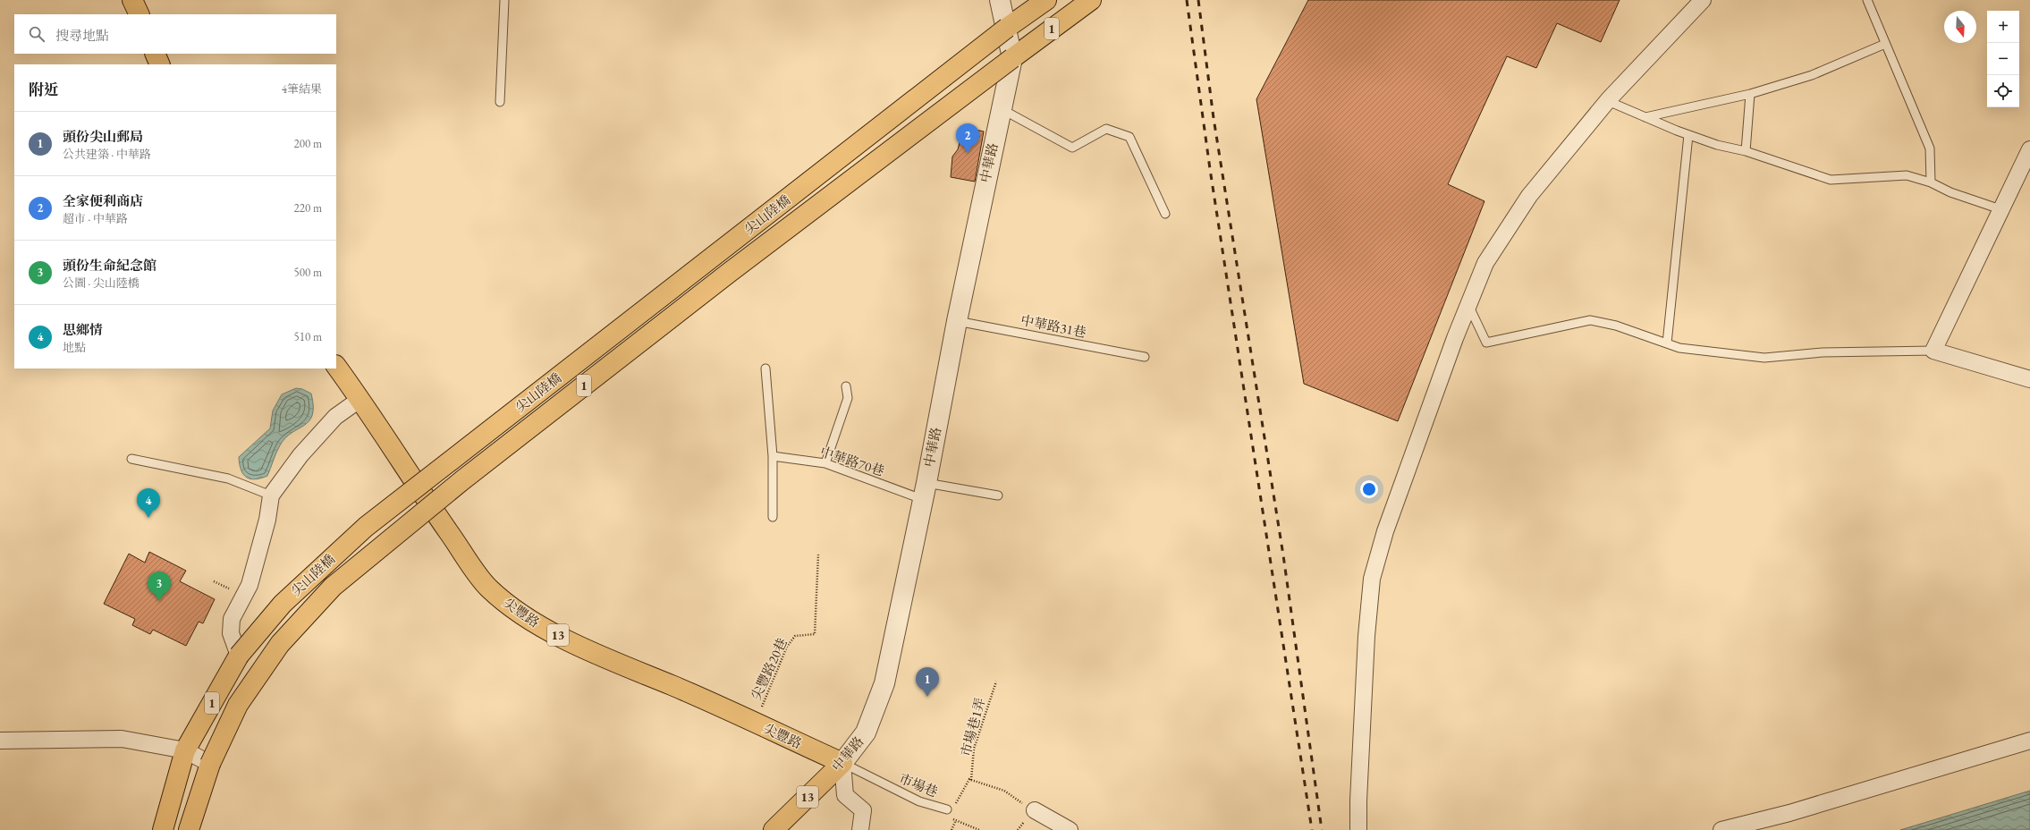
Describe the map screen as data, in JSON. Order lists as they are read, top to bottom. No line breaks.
{"streets":{"main road":["1","中華路","尖山陸橋","尖豐路","13"],"lane":["中華路31巷","中華路70巷","市場巷"],"path":["尖豐路20巷","市場巷1弄"]},"crossings":[["1","中華路"],["1","尖山陸橋"],["中華路","尖山陸橋"],["中華路","中華路31巷"],["中華路","中華路70巷"],["中華路","尖豐路"],["中華路","市場巷"],["尖豐路","尖豐路20巷"],["尖豐路","市場巷"],["市場巷1弄","市場巷"]],"north":"bottom","page":{"map_buttons":["+","−"],"search":"搜尋地點","heading":["附近","4筆結果"],"list":[{"mark":"1","name":"頭份尖山郵局","note":"公共建築 · 中華路","value":"200 m"},{"mark":"2","name":"全家便利商店","note":"超市 · 中華路","value":"220 m"},{"mark":"3","name":"頭份生命紀念館","note":"公園 · 尖山陸橋","value":"500 m"},{"mark":"4","name":"思鄉情","note":"地點","value":"510 m"}],"pins":["2","4","3","1"]}}
